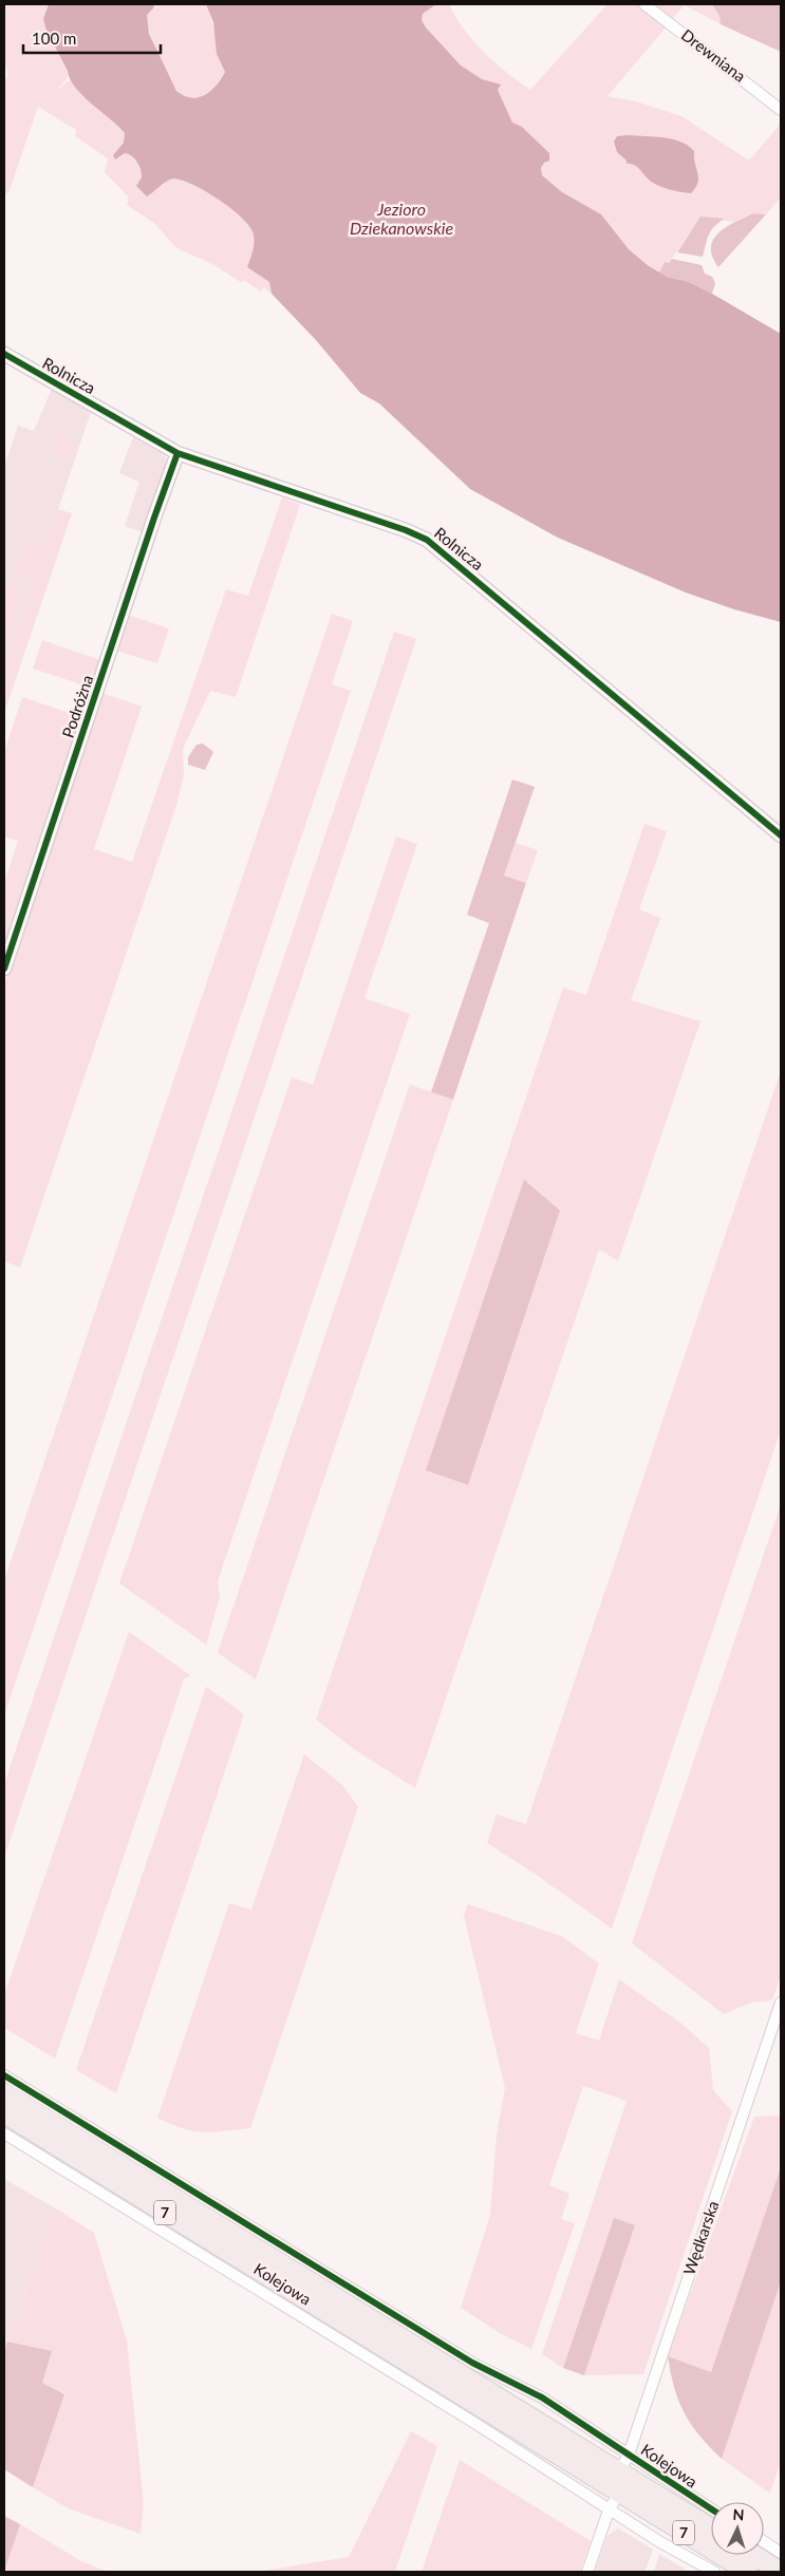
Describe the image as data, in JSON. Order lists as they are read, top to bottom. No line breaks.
{"streets":{"highway":["7","Kolejowa"],"street":["Drewniana","Rolnicza","Podróżna","Wędkarska"]},"crossings":[["Rolnicza","Podróżna"],["Wędkarska","Kolejowa"]],"water":["Jezioro Dziekanowskie"],"scale_bar":"100 m","north":"top"}
